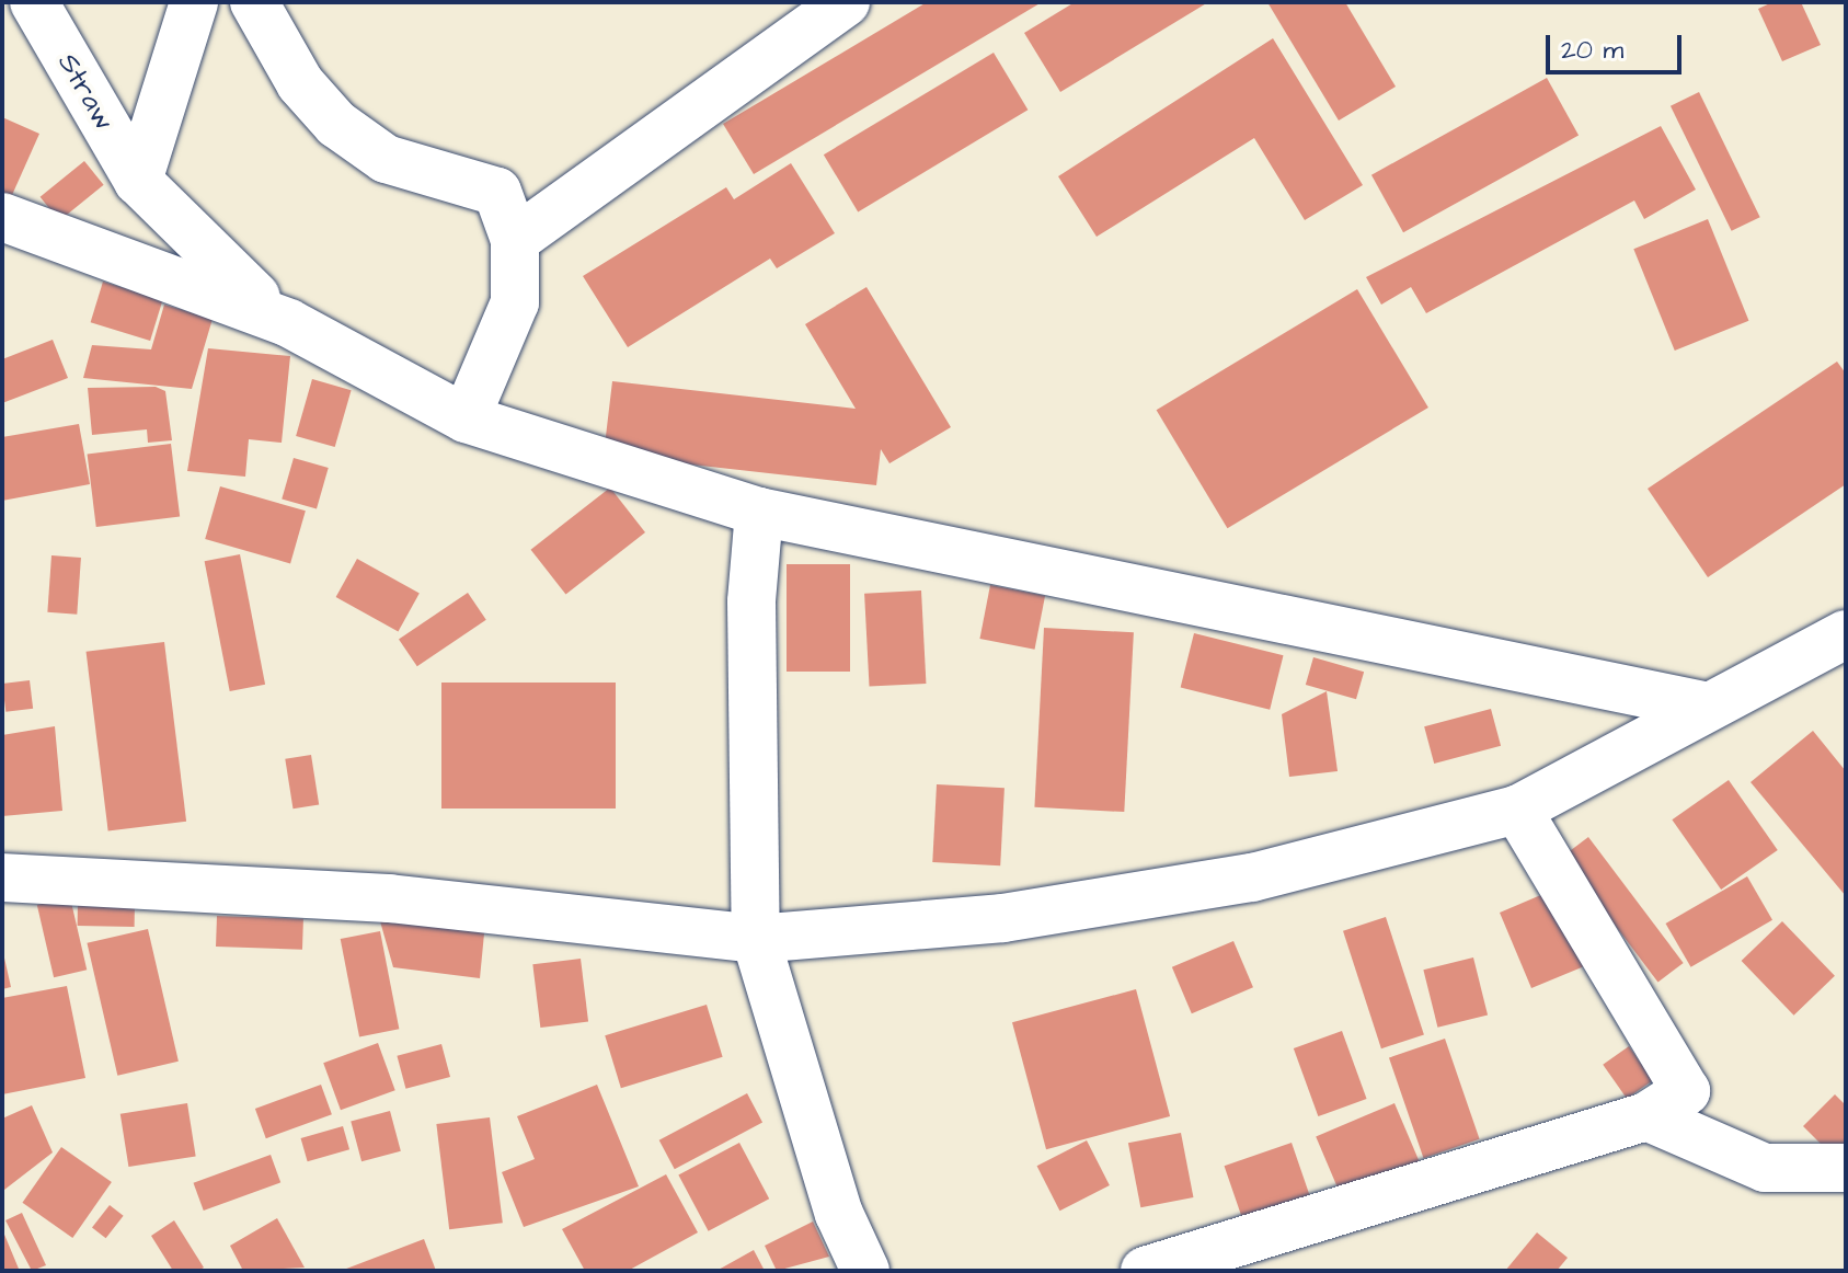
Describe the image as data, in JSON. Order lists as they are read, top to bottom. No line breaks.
{"streets":{"street":["Straw"]},"scale_bar":"20 m"}
